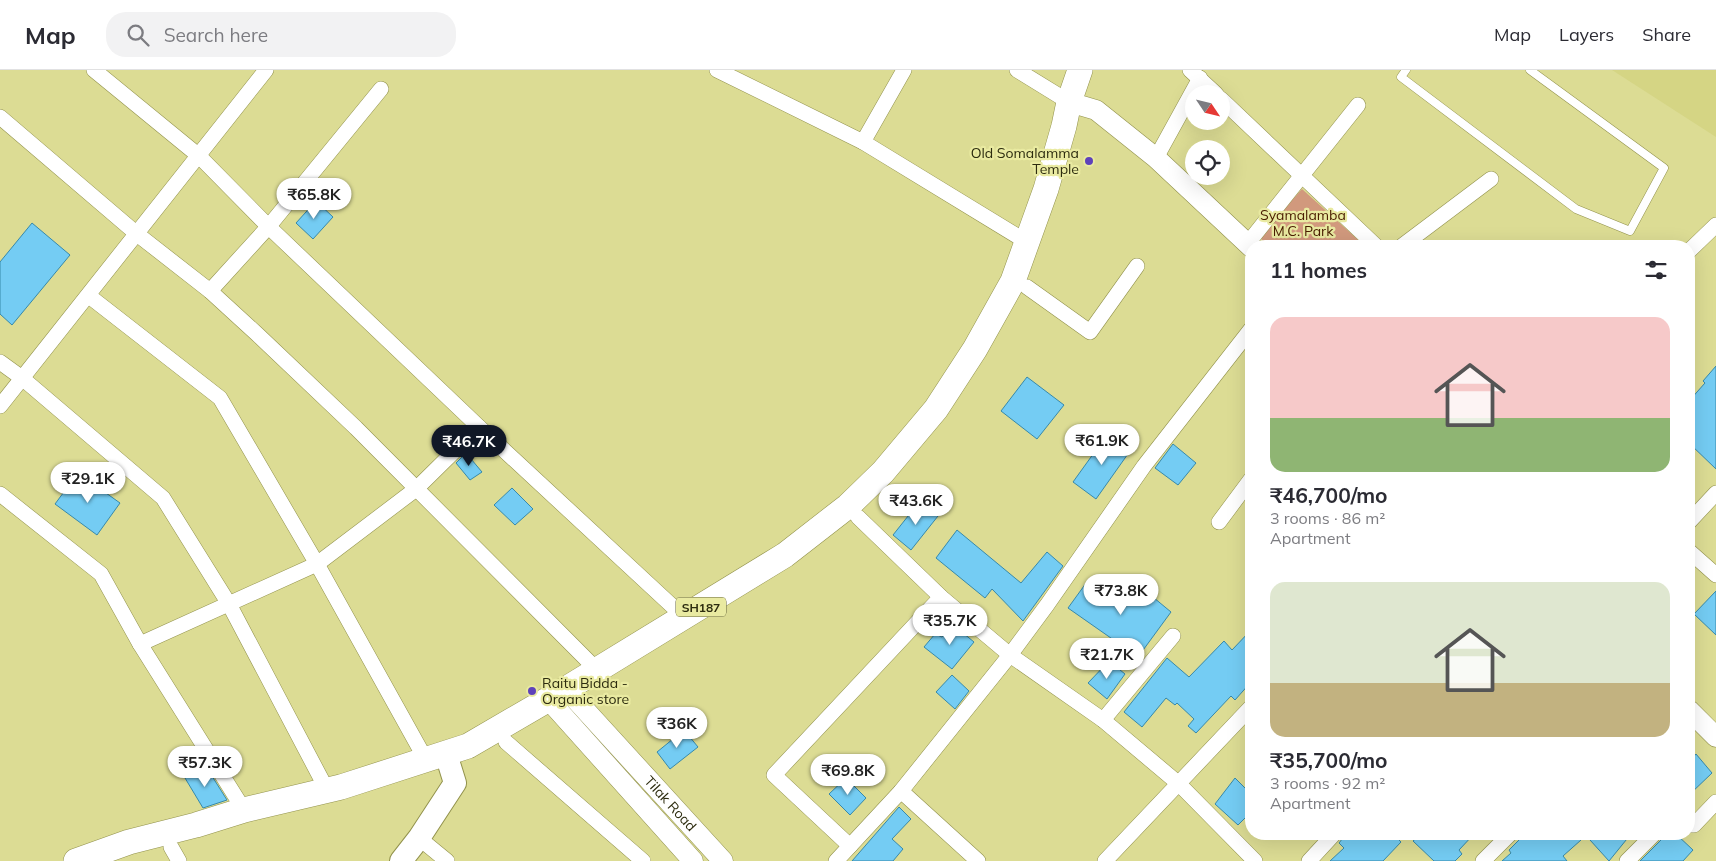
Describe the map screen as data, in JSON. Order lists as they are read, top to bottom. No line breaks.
{"streets":{"main road":["SH187"],"street":["Tilak Road"]},"crossings":[["SH187","Tilak Road"]],"parks":["Syamalamba M.C. Park"],"places":["Old Somalamma Temple","Raitu Bidda - Organic store"],"north":"bottom right","page":{"header":"Map","search":"Search here","nav":["Map","Layers","Share"],"price":["₹65.8K","₹61.9K","₹46.7K","₹29.1K","₹43.6K","₹73.8K","₹35.7K","₹21.7K","₹36K","₹57.3K","₹69.8K"],"heading":"11 homes","list":[{"name":"₹46,700/mo","note":"3 rooms · 86 m² · Apartment"},{"name":"₹35,700/mo","note":"3 rooms · 92 m² · Apartment"}]}}
